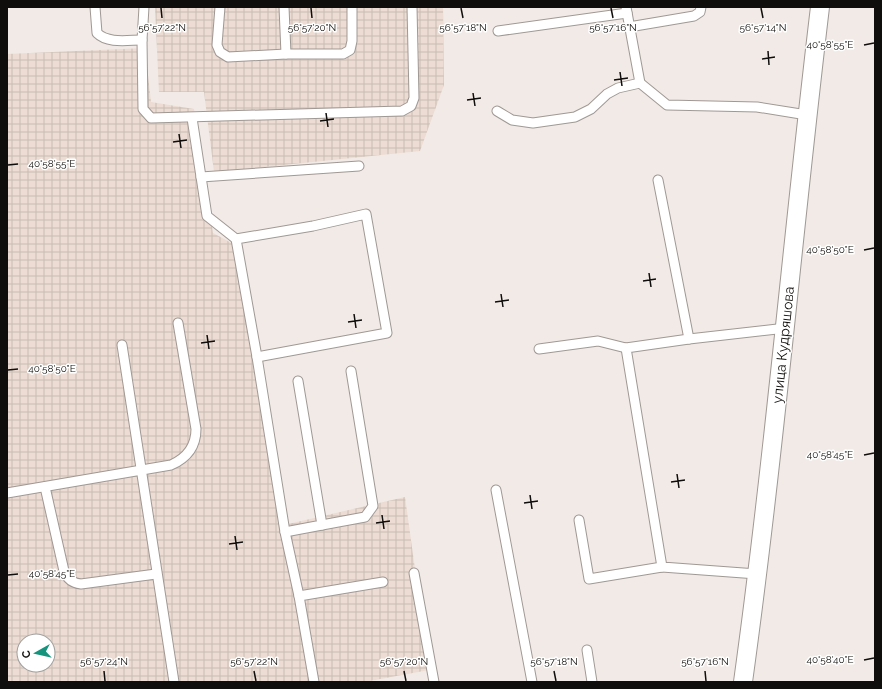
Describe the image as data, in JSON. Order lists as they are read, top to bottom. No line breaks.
{"streets":{"street":["улица Кудряшова"]},"north":"left","coordinates":["56°57'22\"N","56°57'20\"N","56°57'18\"N","56°57'16\"N","56°57'14\"N","40°58'55\"E","40°58'50\"E","40°58'45\"E","40°58'40\"E","56°57'24\"N"]}
